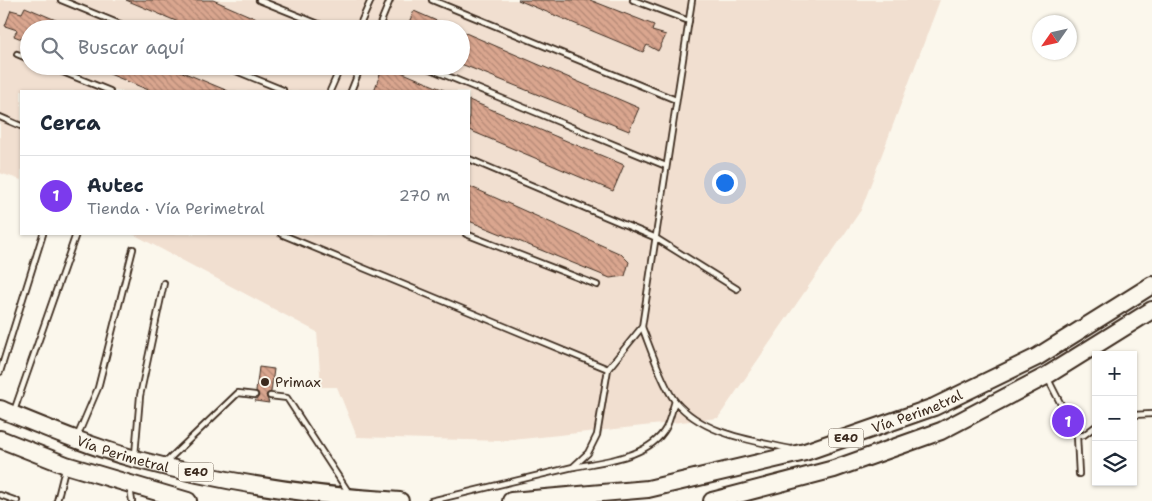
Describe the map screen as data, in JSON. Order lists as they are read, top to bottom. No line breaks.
{"streets":{"highway":["Vía Perimetral","E40"]},"places":["Primax"],"north":"bottom left","page":{"search":"Buscar aquí","heading":"Cerca","list":[{"mark":"1","name":"Autec","note":"Tienda · Vía Perimetral","value":"270 m"}],"map_buttons":["+","−"],"pins":"1"}}
